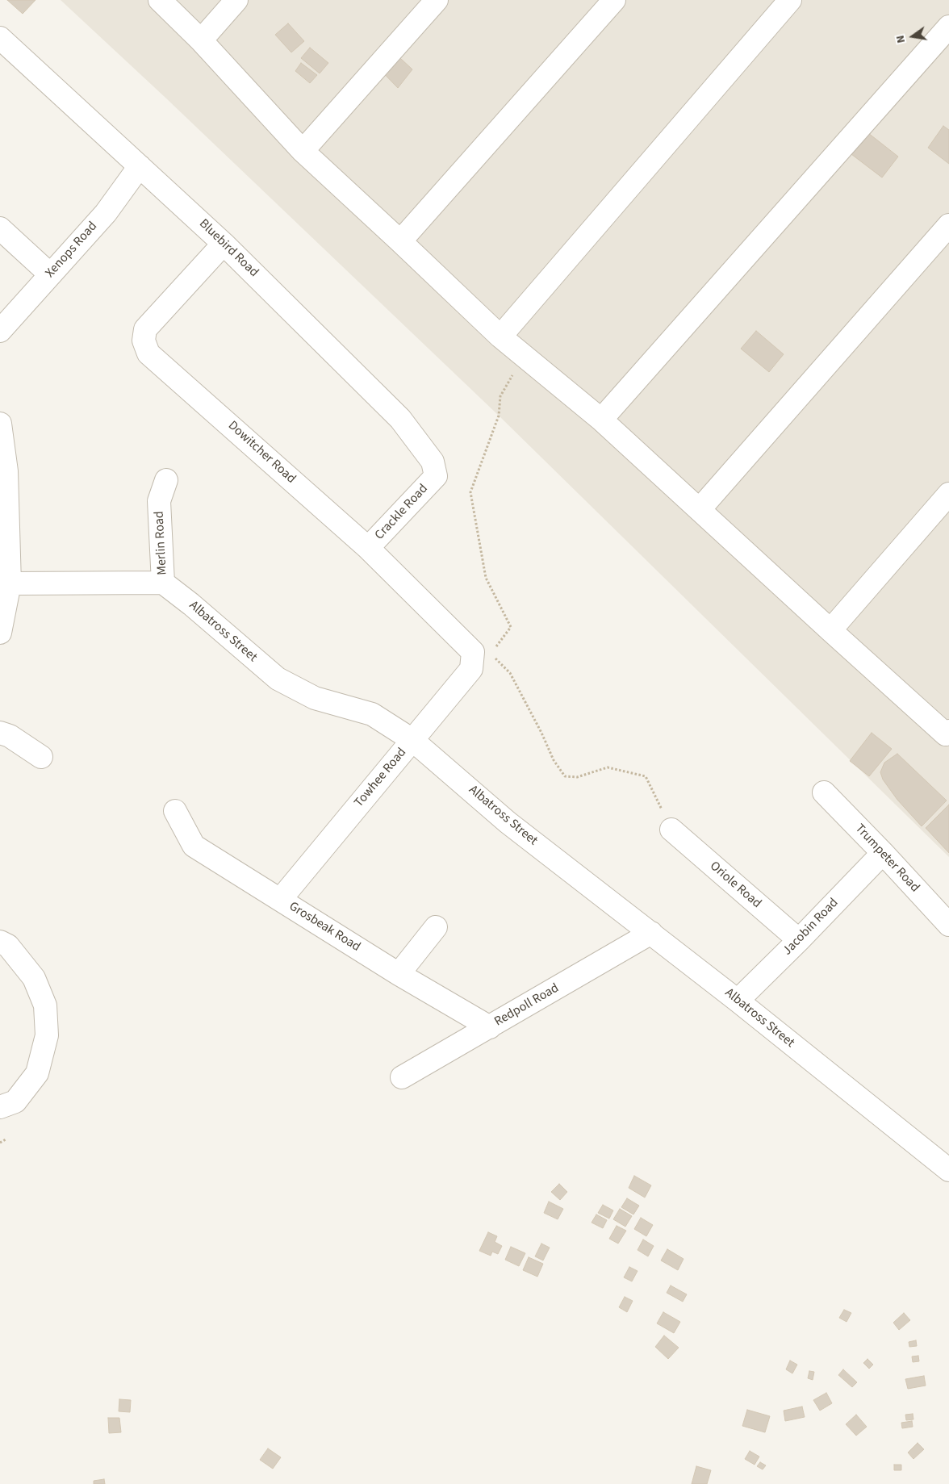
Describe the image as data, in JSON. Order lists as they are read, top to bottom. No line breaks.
{"streets":{"street":["Bluebird Road","Xenops Road","Dowitcher Road","Crackle Road","Merlin Road","Albatross Street","Towhee Road","Trumpeter Road","Oriole Road","Grosbeak Road","Jacobin Road","Redpoll Road"]},"crossings":[["Bluebird Road","Xenops Road"],["Bluebird Road","Dowitcher Road"],["Bluebird Road","Crackle Road"],["Dowitcher Road","Crackle Road"],["Dowitcher Road","Towhee Road"],["Merlin Road","Albatross Street"],["Albatross Street","Towhee Road"],["Albatross Street","Jacobin Road"],["Albatross Street","Redpoll Road"],["Towhee Road","Grosbeak Road"],["Trumpeter Road","Jacobin Road"],["Oriole Road","Jacobin Road"],["Grosbeak Road","Redpoll Road"]],"north":"left"}
